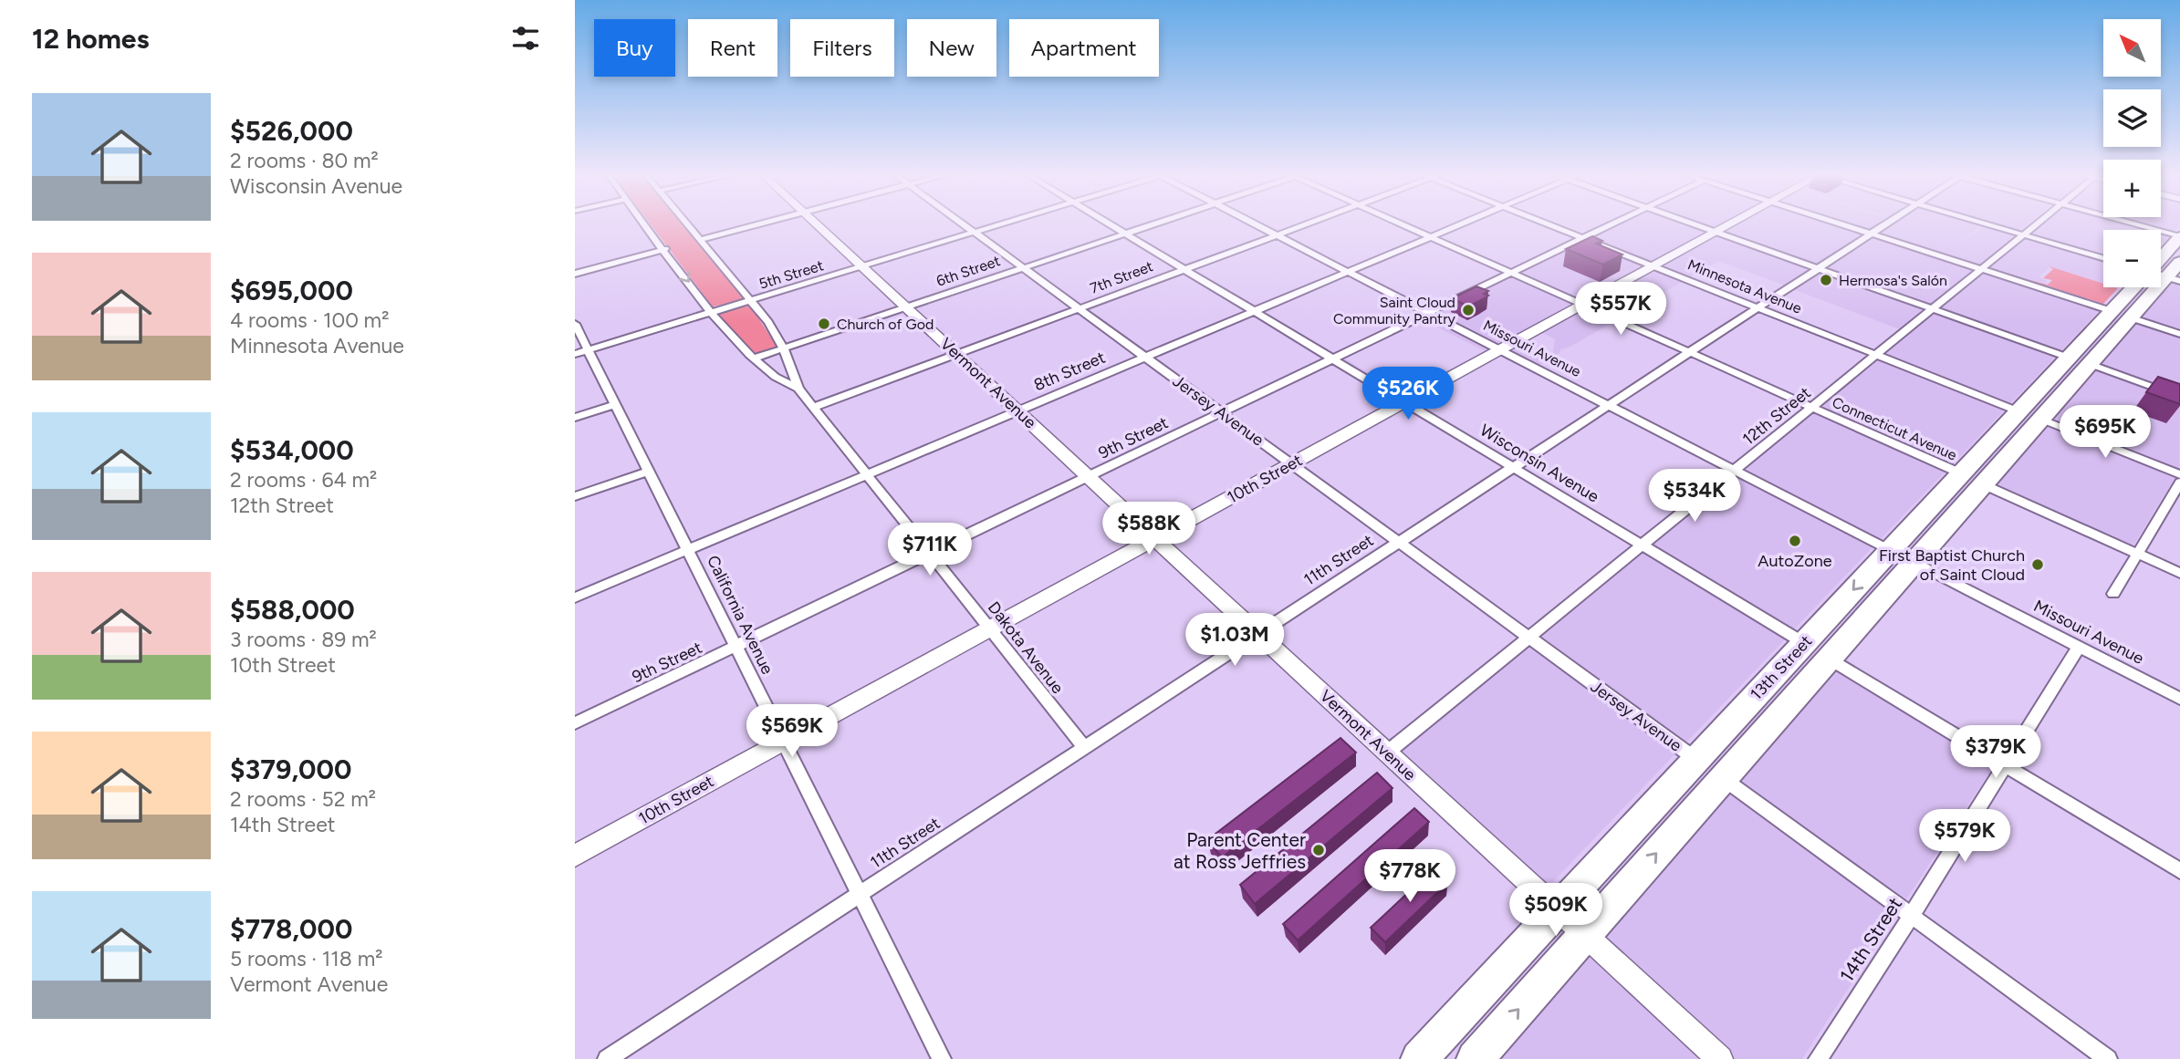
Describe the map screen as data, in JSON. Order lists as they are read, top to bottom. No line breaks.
{"streets":{"highway":["13th Street"],"street":["6th Street","5th Street","7th Street","Minnesota Avenue","Missouri Avenue","8th Street","Vermont Avenue","Jersey Avenue","12th Street","Connecticut Avenue","9th Street","Wisconsin Avenue","10th Street","11th Street","California Avenue","Dakota Avenue","14th Street"]},"crossings":[["6th Street","Vermont Avenue"],["6th Street","Jersey Avenue"],["6th Street","Wisconsin Avenue"],["6th Street","Dakota Avenue"],["5th Street","Vermont Avenue"],["5th Street","Jersey Avenue"],["5th Street","California Avenue"],["5th Street","Dakota Avenue"],["7th Street","Missouri Avenue"],["7th Street","Vermont Avenue"],["7th Street","Jersey Avenue"],["7th Street","Wisconsin Avenue"],["7th Street","Dakota Avenue"],["Minnesota Avenue","12th Street"],["Minnesota Avenue","9th Street"],["Minnesota Avenue","10th Street"],["Minnesota Avenue","11th Street"],["Minnesota Avenue","13th Street"],["Missouri Avenue","8th Street"],["Missouri Avenue","12th Street"],["Missouri Avenue","9th Street"],["Missouri Avenue","10th Street"],["Missouri Avenue","11th Street"],["Missouri Avenue","13th Street"],["Missouri Avenue","14th Street"],["8th Street","Vermont Avenue"],["8th Street","Jersey Avenue"],["8th Street","Connecticut Avenue"],["8th Street","Wisconsin Avenue"],["8th Street","California Avenue"],["8th Street","Dakota Avenue"],["Vermont Avenue","12th Street"],["Vermont Avenue","9th Street"],["Vermont Avenue","10th Street"],["Vermont Avenue","11th Street"],["Vermont Avenue","13th Street"],["Jersey Avenue","12th Street"],["Jersey Avenue","9th Street"],["Jersey Avenue","10th Street"],["Jersey Avenue","11th Street"],["Jersey Avenue","13th Street"],["12th Street","Connecticut Avenue"],["12th Street","Wisconsin Avenue"],["Connecticut Avenue","9th Street"],["Connecticut Avenue","10th Street"],["Connecticut Avenue","11th Street"],["Connecticut Avenue","13th Street"],["9th Street","Wisconsin Avenue"],["9th Street","California Avenue"],["9th Street","Dakota Avenue"],["Wisconsin Avenue","10th Street"],["Wisconsin Avenue","11th Street"],["Wisconsin Avenue","13th Street"],["10th Street","California Avenue"],["10th Street","Dakota Avenue"],["11th Street","California Avenue"],["11th Street","Dakota Avenue"]],"places":["Hermosa's Salón","Saint Cloud Community Pantry","Church of God","AutoZone","First Baptist Church of Saint Cloud","Parent Center at Ross Jeffries"],"north":"top left","page":{"heading":"12 homes","map_buttons":["+","−"],"chip":["Buy","Rent","Filters","New","Apartment"],"list":[{"name":"$526,000","note":"2 rooms · 80 m² · Wisconsin Avenue"},{"name":"$695,000","note":"4 rooms · 100 m² · Minnesota Avenue"},{"name":"$534,000","note":"2 rooms · 64 m² · 12th Street"},{"name":"$588,000","note":"3 rooms · 89 m² · 10th Street"},{"name":"$379,000","note":"2 rooms · 52 m² · 14th Street"},{"name":"$778,000","note":"5 rooms · 118 m² · Vermont Avenue"}],"price":["$557K","$526K","$695K","$534K","$588K","$711K","$1.03M","$569K","$379K","$579K","$778K","$509K"]}}
